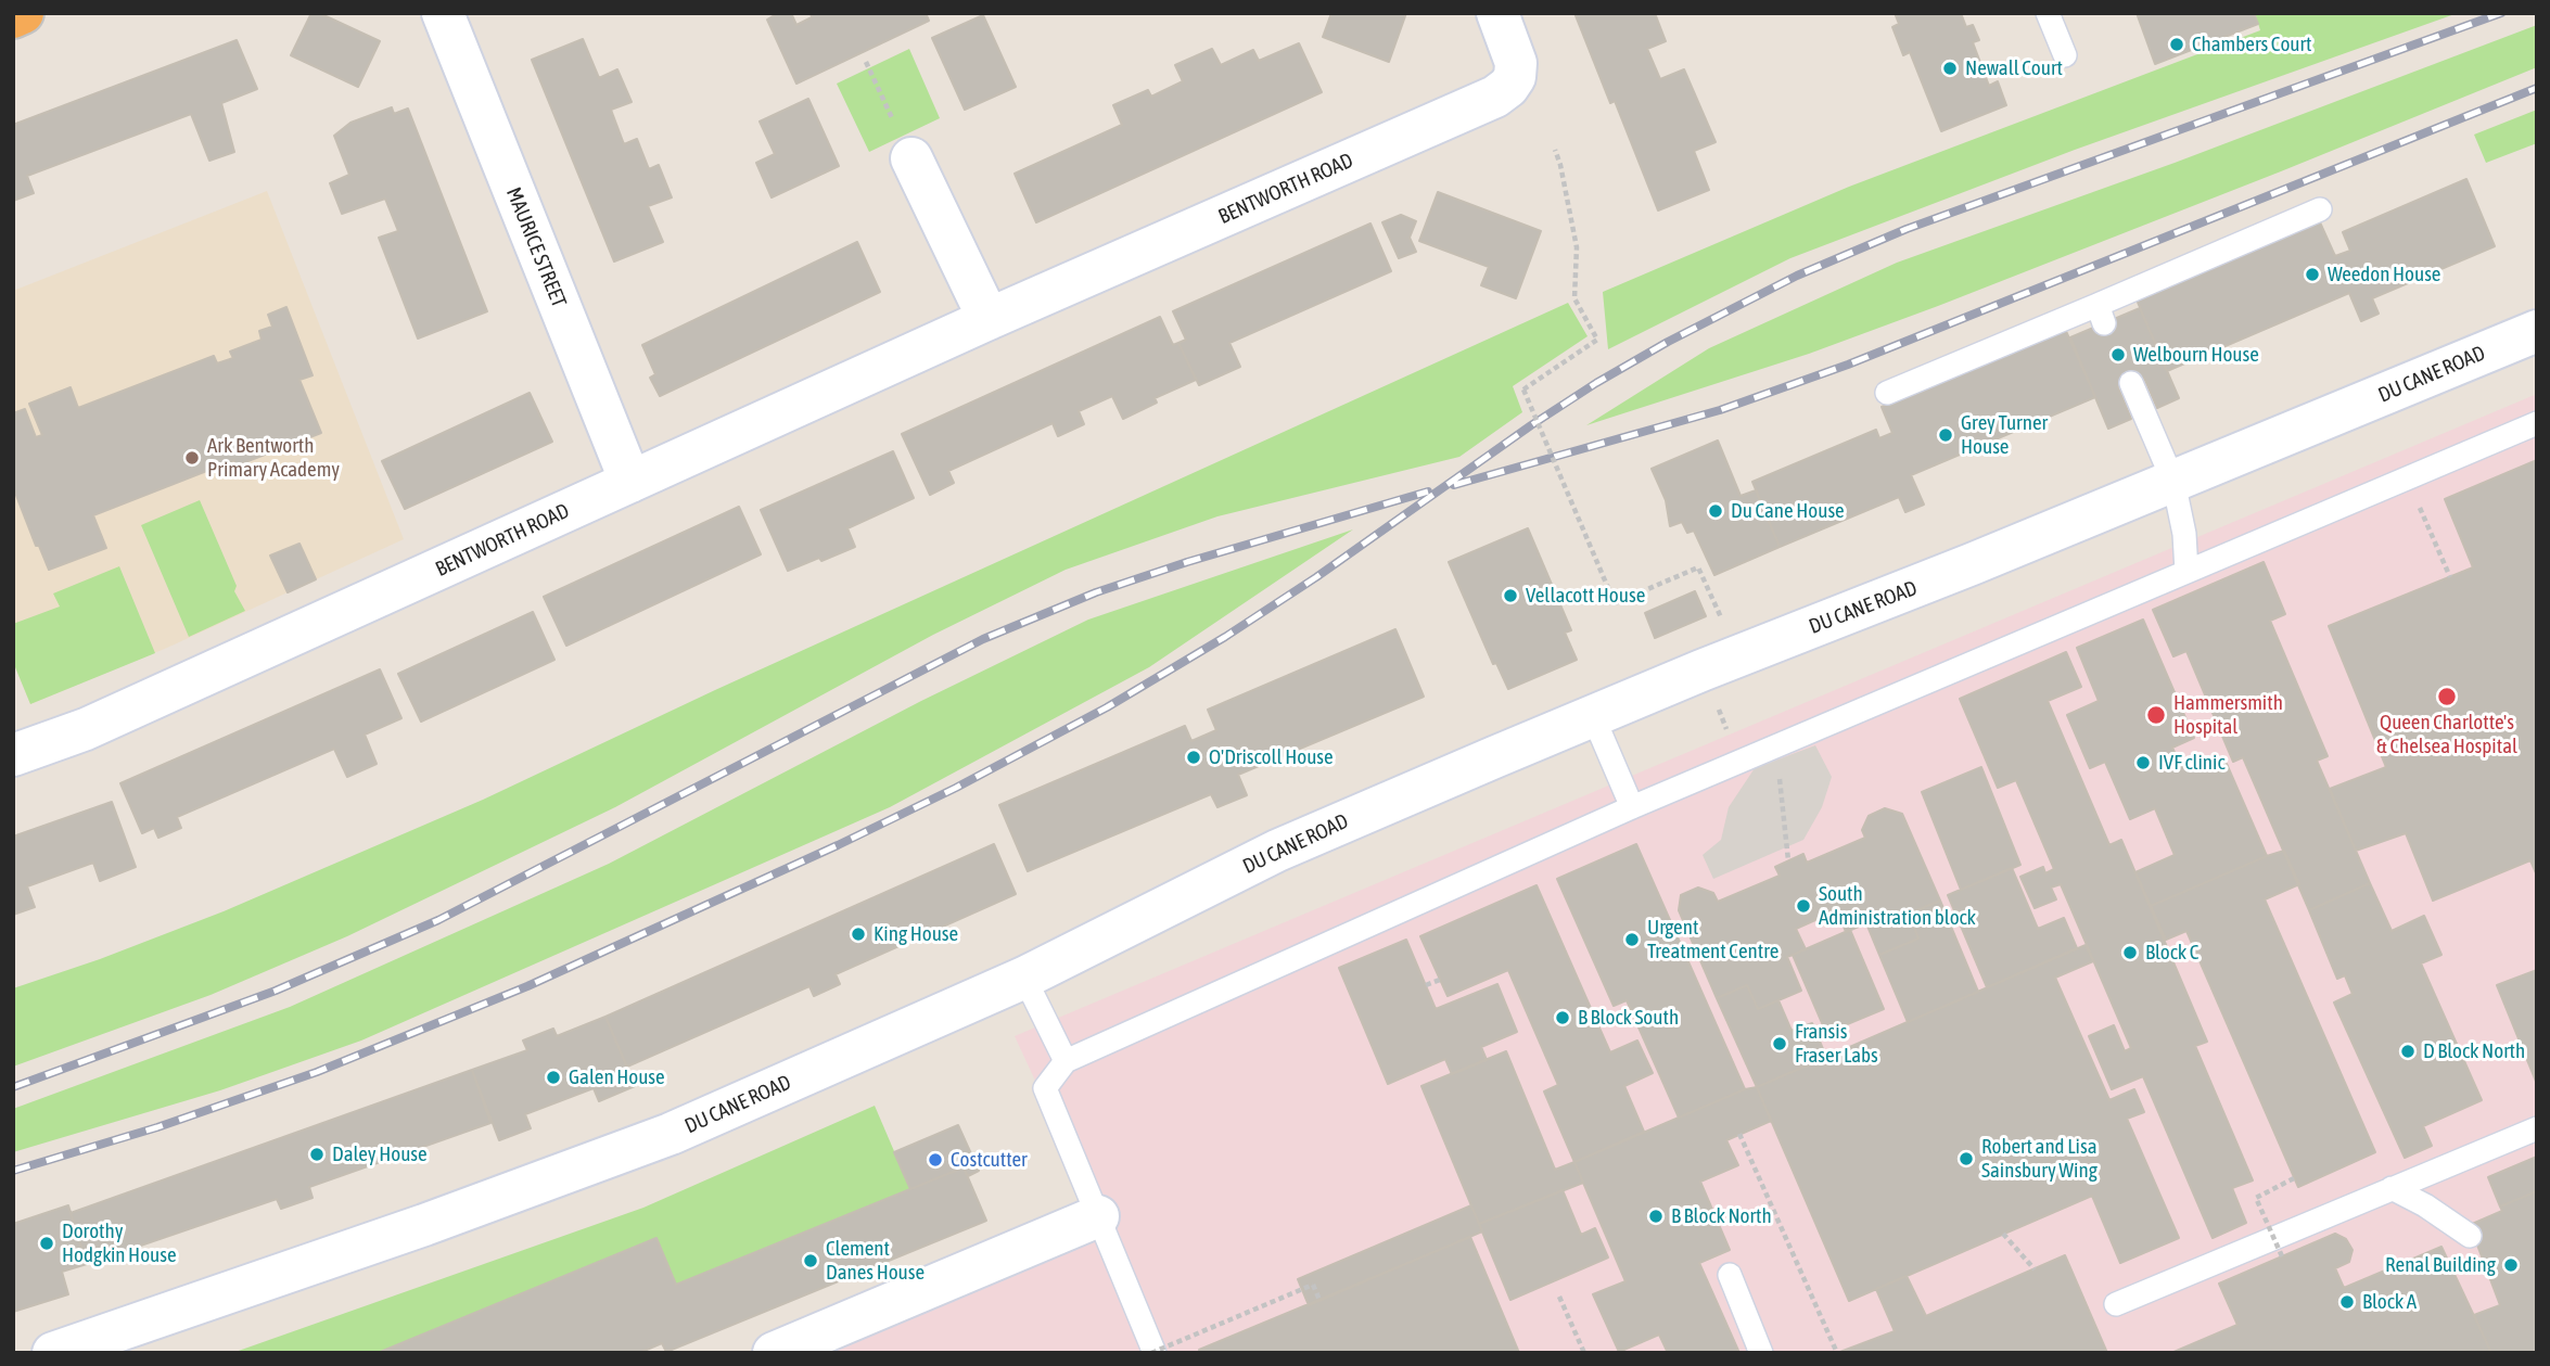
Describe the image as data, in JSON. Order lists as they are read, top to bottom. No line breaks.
{"streets":{"street":["BENTWORTH ROAD","MAURICE STREET","DU CANE ROAD"]},"crossings":[["BENTWORTH ROAD","MAURICE STREET"]],"places":["Chambers Court","Newall Court","Weedon House","Welbourn House","Grey Turner House","Ark Bentworth Primary Academy","Du Cane House","Vellacott House","Queen Charlotte's & Chelsea Hospital","Hammersmith Hospital","O'Driscoll House","IVF clinic","South Administration block","King House","Urgent Treatment Centre","Block C","B Block South","Fransis Fraser Labs","D Block North","Galen House","Daley House","Robert and Lisa Sainsbury Wing","Costcutter","B Block North","Dorothy Hodgkin House","Clement Danes House","Renal Building","Block A"]}
